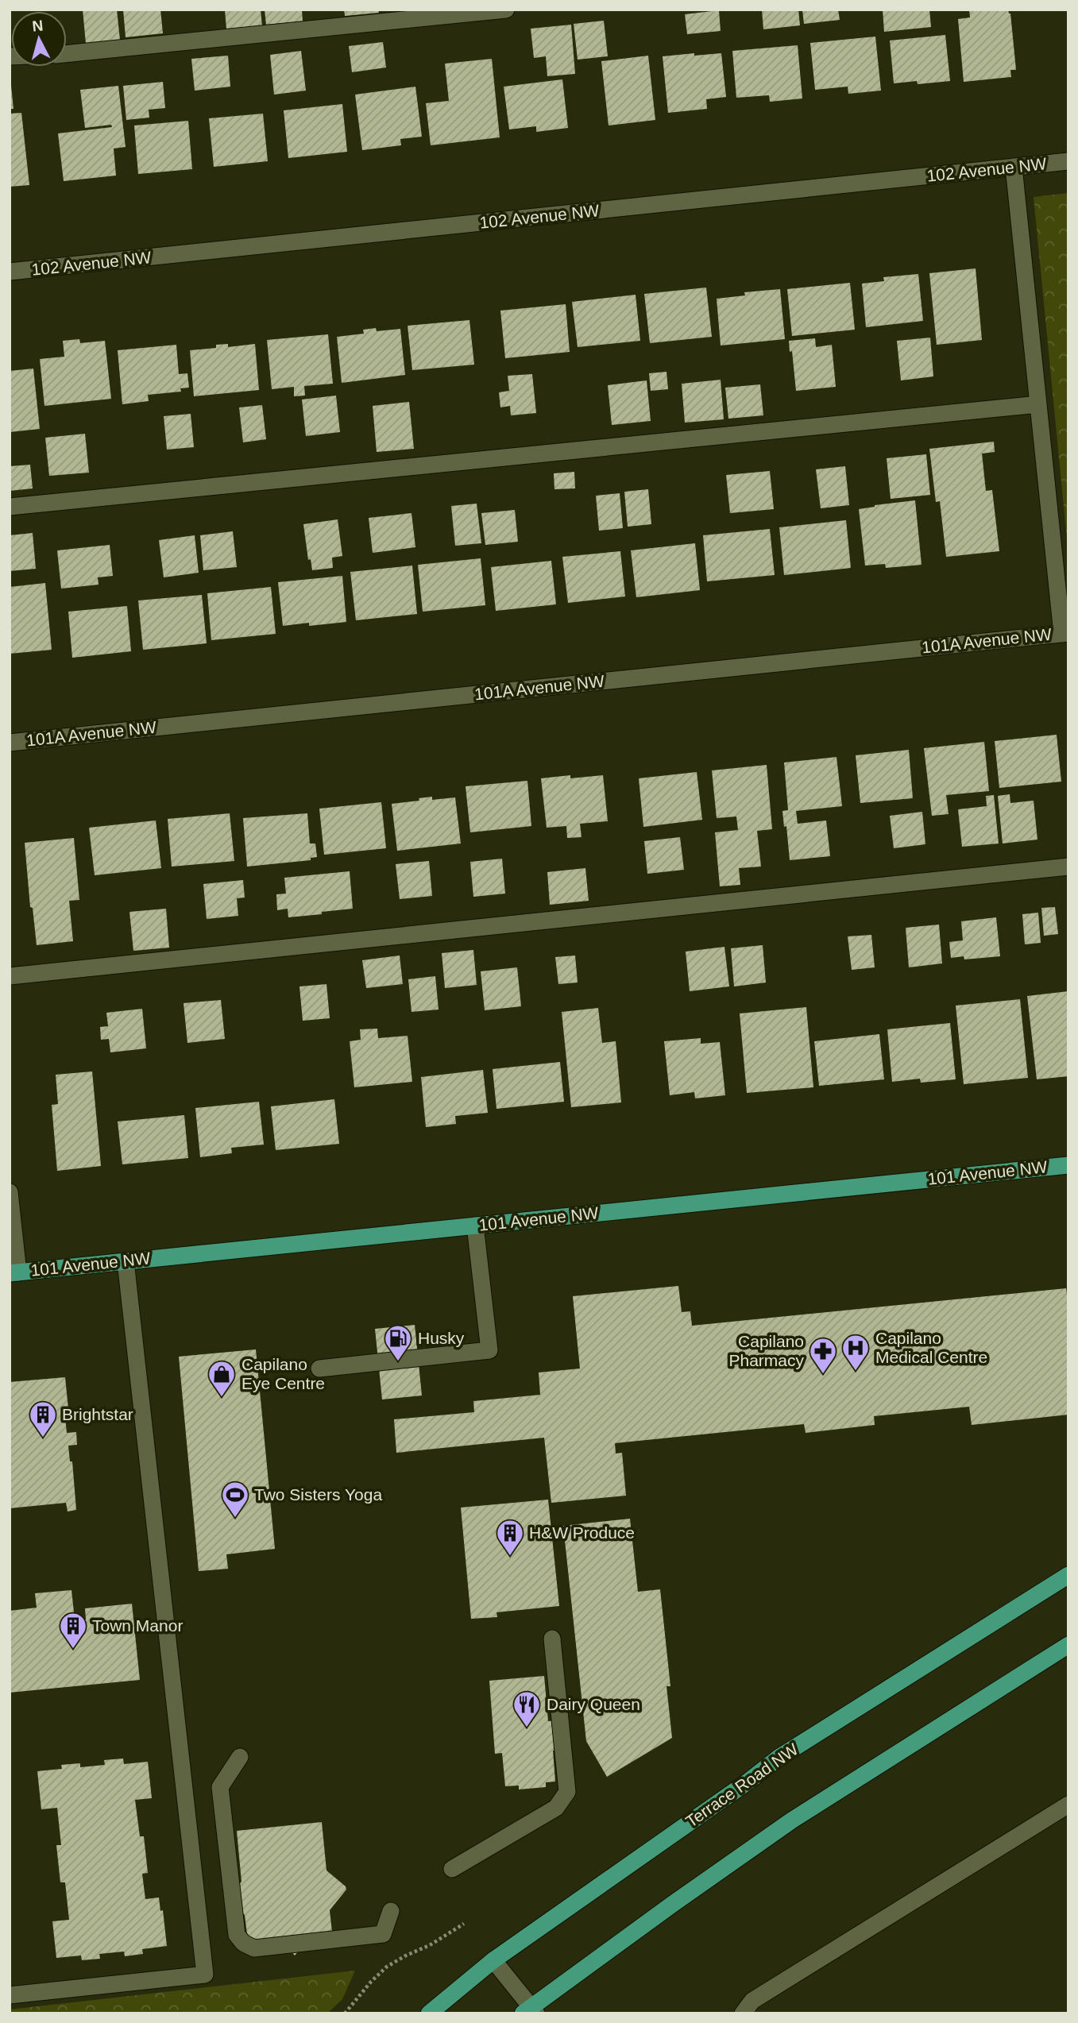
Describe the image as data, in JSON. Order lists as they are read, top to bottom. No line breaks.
{"streets":{"main road":["101 Avenue NW","Terrace Road NW"],"street":["102 Avenue NW","101A Avenue NW"]},"places":{"fuel station":["Husky"],"hospital":["Capilano Medical Centre"],"pharmacy":["Capilano Pharmacy"],"shop":["Capilano Eye Centre"],"building":["Brightstar","H&W Produce","Town Manor"],"sports":["Two Sisters Yoga"],"restaurant":["Dairy Queen"]},"north":"top"}
